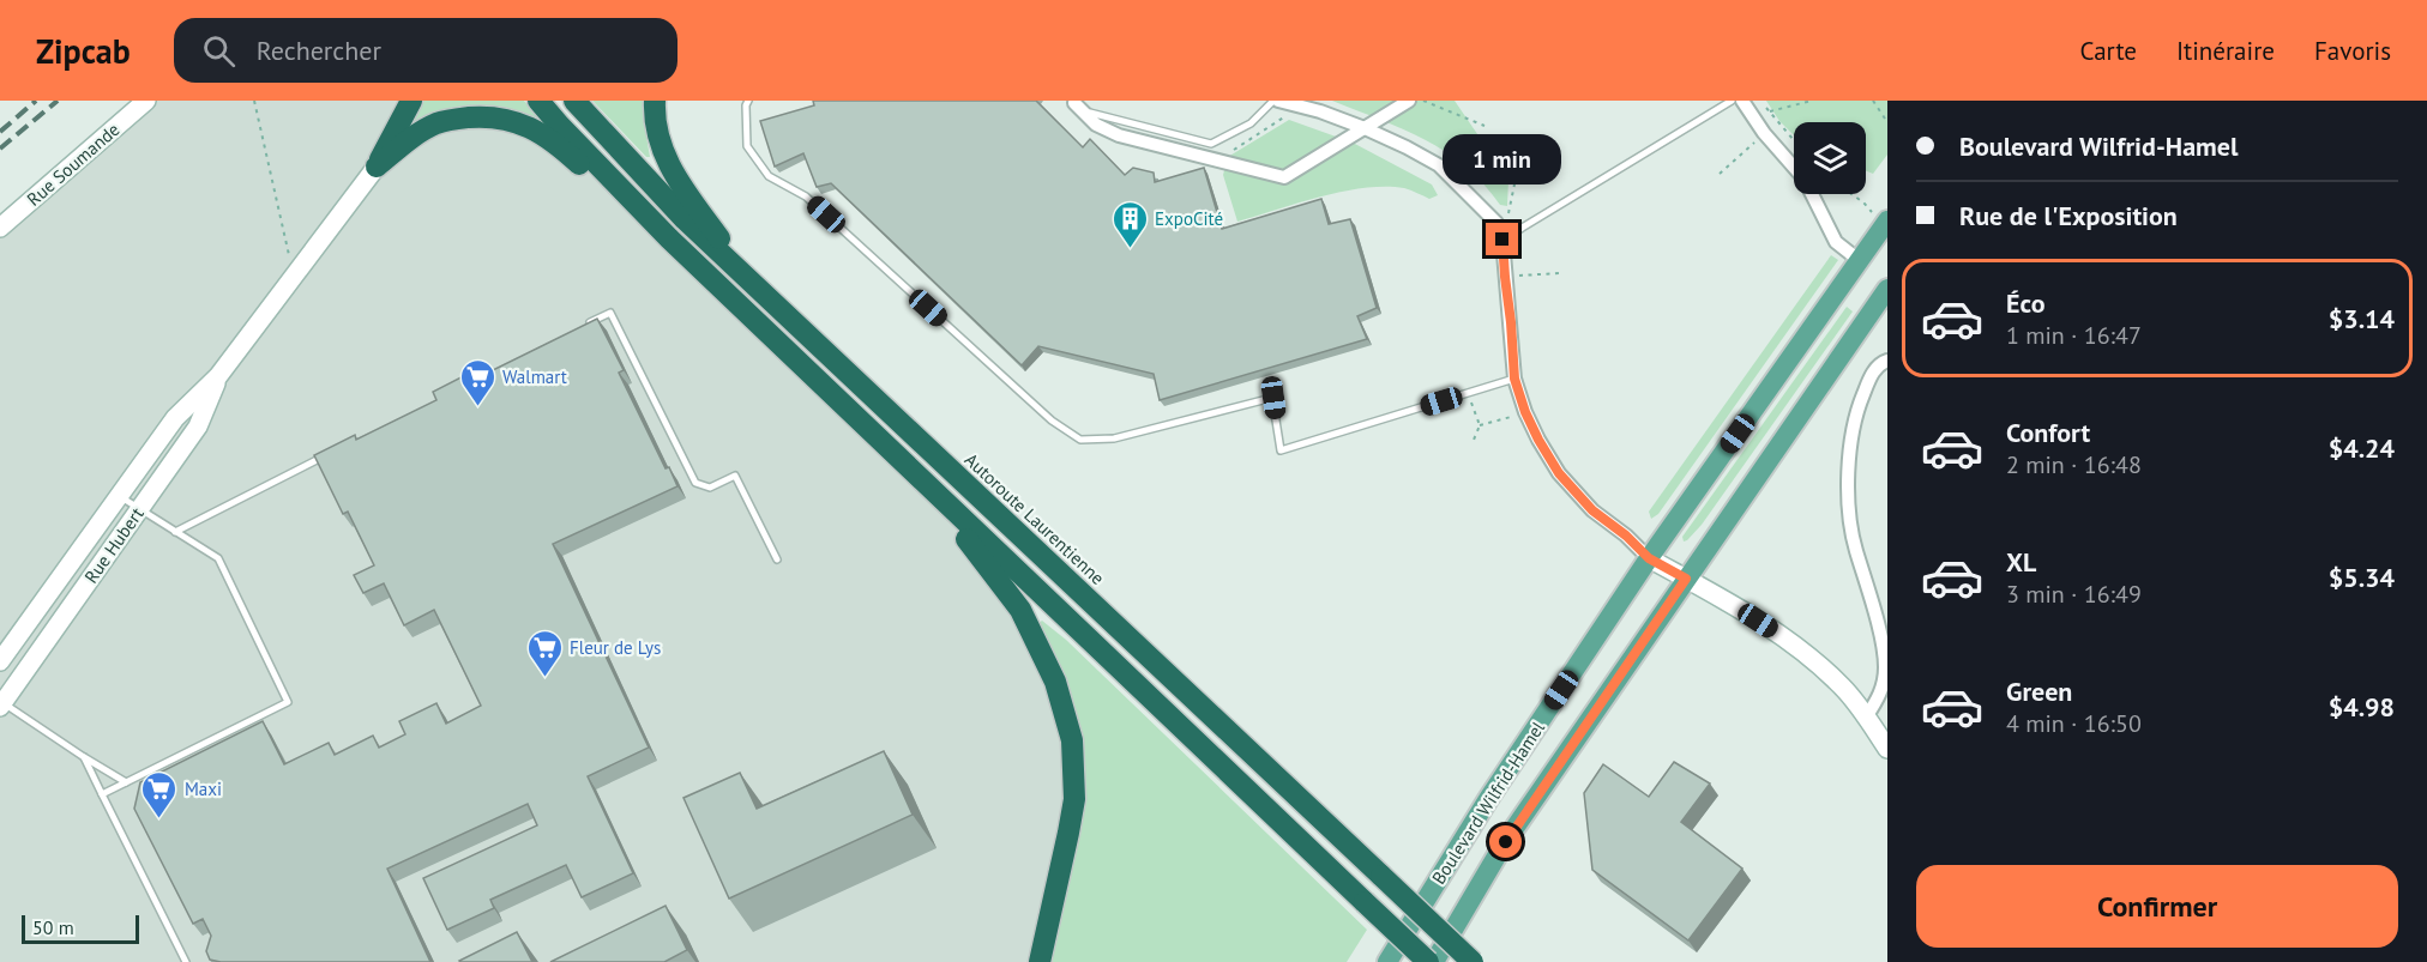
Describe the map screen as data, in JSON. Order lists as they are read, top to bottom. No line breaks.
{"streets":{"highway":["Autoroute Laurentienne"],"main road":["Boulevard Wilfrid-Hamel"],"street":["Rue Soumande","Rue Hubert"]},"places":{"building":["ExpoCité"],"supermarket":["Walmart","Fleur de Lys","Maxi"]},"scale_bar":"50 m","page":{"header":"Zipcab","search":"Rechercher","nav":["Carte","Itinéraire","Favoris"],"banner":["Boulevard Wilfrid-Hamel","Rue de l'Exposition"],"bubble":"1 min","list":[{"name":"Éco","note":"1 min · 16:47","value":"$3.14"},{"name":"Confort","note":"2 min · 16:48","value":"$4.24"},{"name":"XL","note":"3 min · 16:49","value":"$5.34"},{"name":"Green","note":"4 min · 16:50","value":"$4.98"}],"buttons":"Confirmer","scale":"50 m"}}
